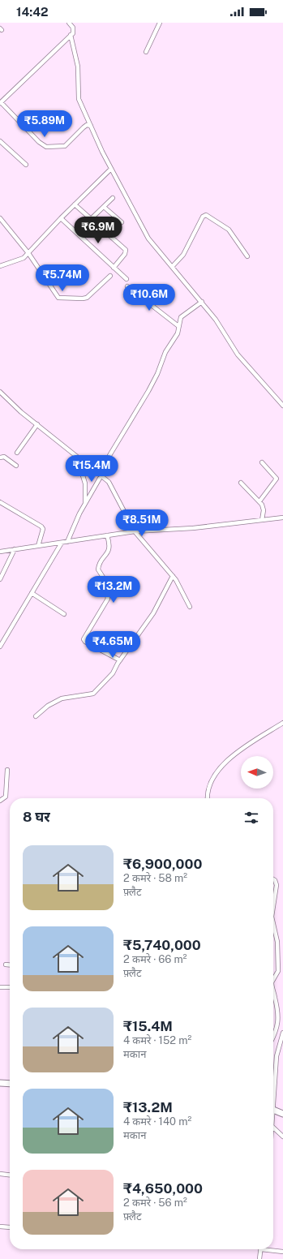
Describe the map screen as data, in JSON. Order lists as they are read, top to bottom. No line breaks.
{"north":"left","page":{"status":"14:42","price":["₹5.89M","₹6.9M","₹5.74M","₹10.6M","₹15.4M","₹8.51M","₹13.2M","₹4.65M"],"heading":"8 घर","list":[{"name":"₹6,900,000","note":"2 कमरे · 58 m² · फ़्लैट"},{"name":"₹5,740,000","note":"2 कमरे · 66 m² · फ़्लैट"},{"name":"₹15.4M","note":"4 कमरे · 152 m² · मकान"},{"name":"₹13.2M","note":"4 कमरे · 140 m² · मकान"},{"name":"₹4,650,000","note":"2 कमरे · 56 m² · फ़्लैट"}]}}
